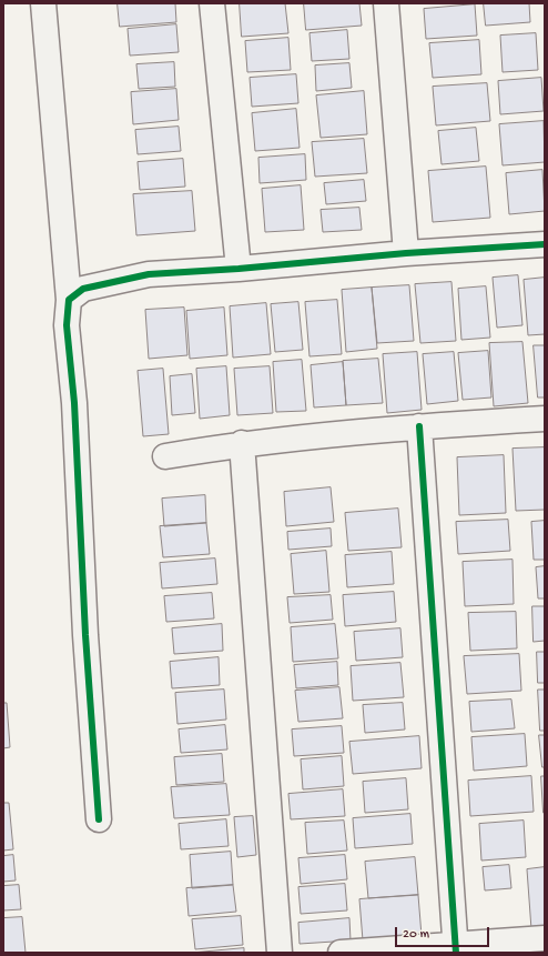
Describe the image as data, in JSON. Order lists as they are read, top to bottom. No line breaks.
{"scale_bar":"20 m"}
